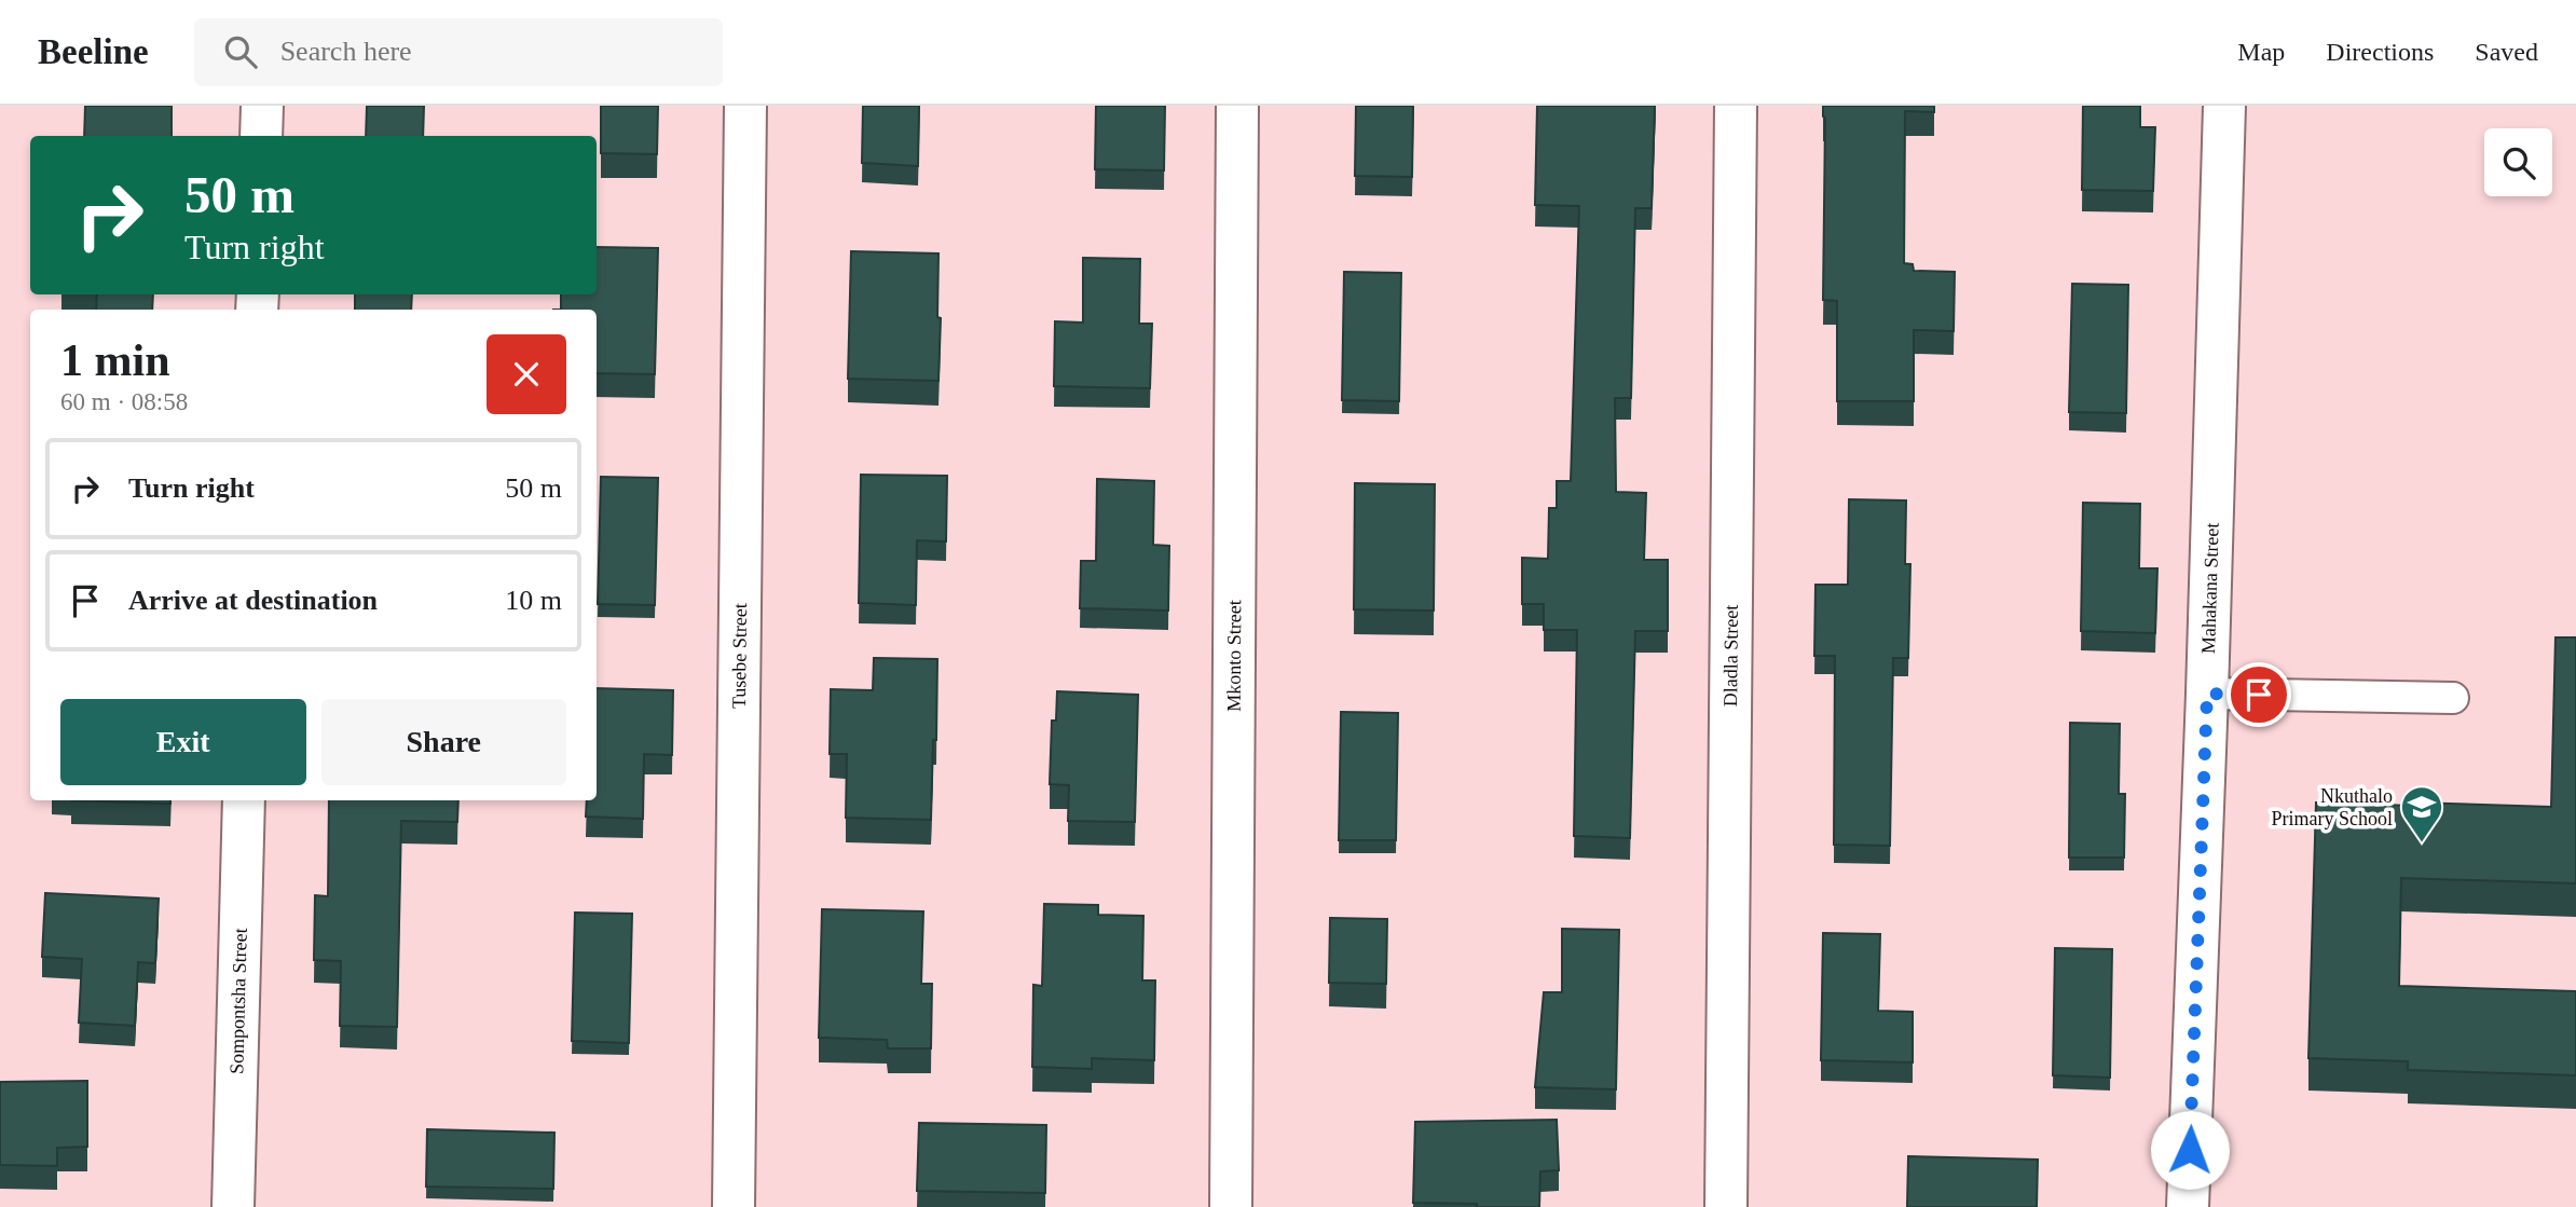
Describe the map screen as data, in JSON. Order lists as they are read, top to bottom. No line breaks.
{"streets":{"street":["Mahakana Street","Tusebe Street","Dladla Street","Mkonto Street","Sompontsha Street"]},"places":{"school or university":["Nkuthalo Primary School"]},"page":{"header":"Beeline","search":"Search here","nav":["Map","Directions","Saved"],"turn":["50 m","Turn right"],"heading":["1 min","60 m · 08:58"],"list":[{"name":"Turn right","value":"50 m"},{"name":"Arrive at destination","value":"10 m"}],"buttons":["Exit","Share"]}}
